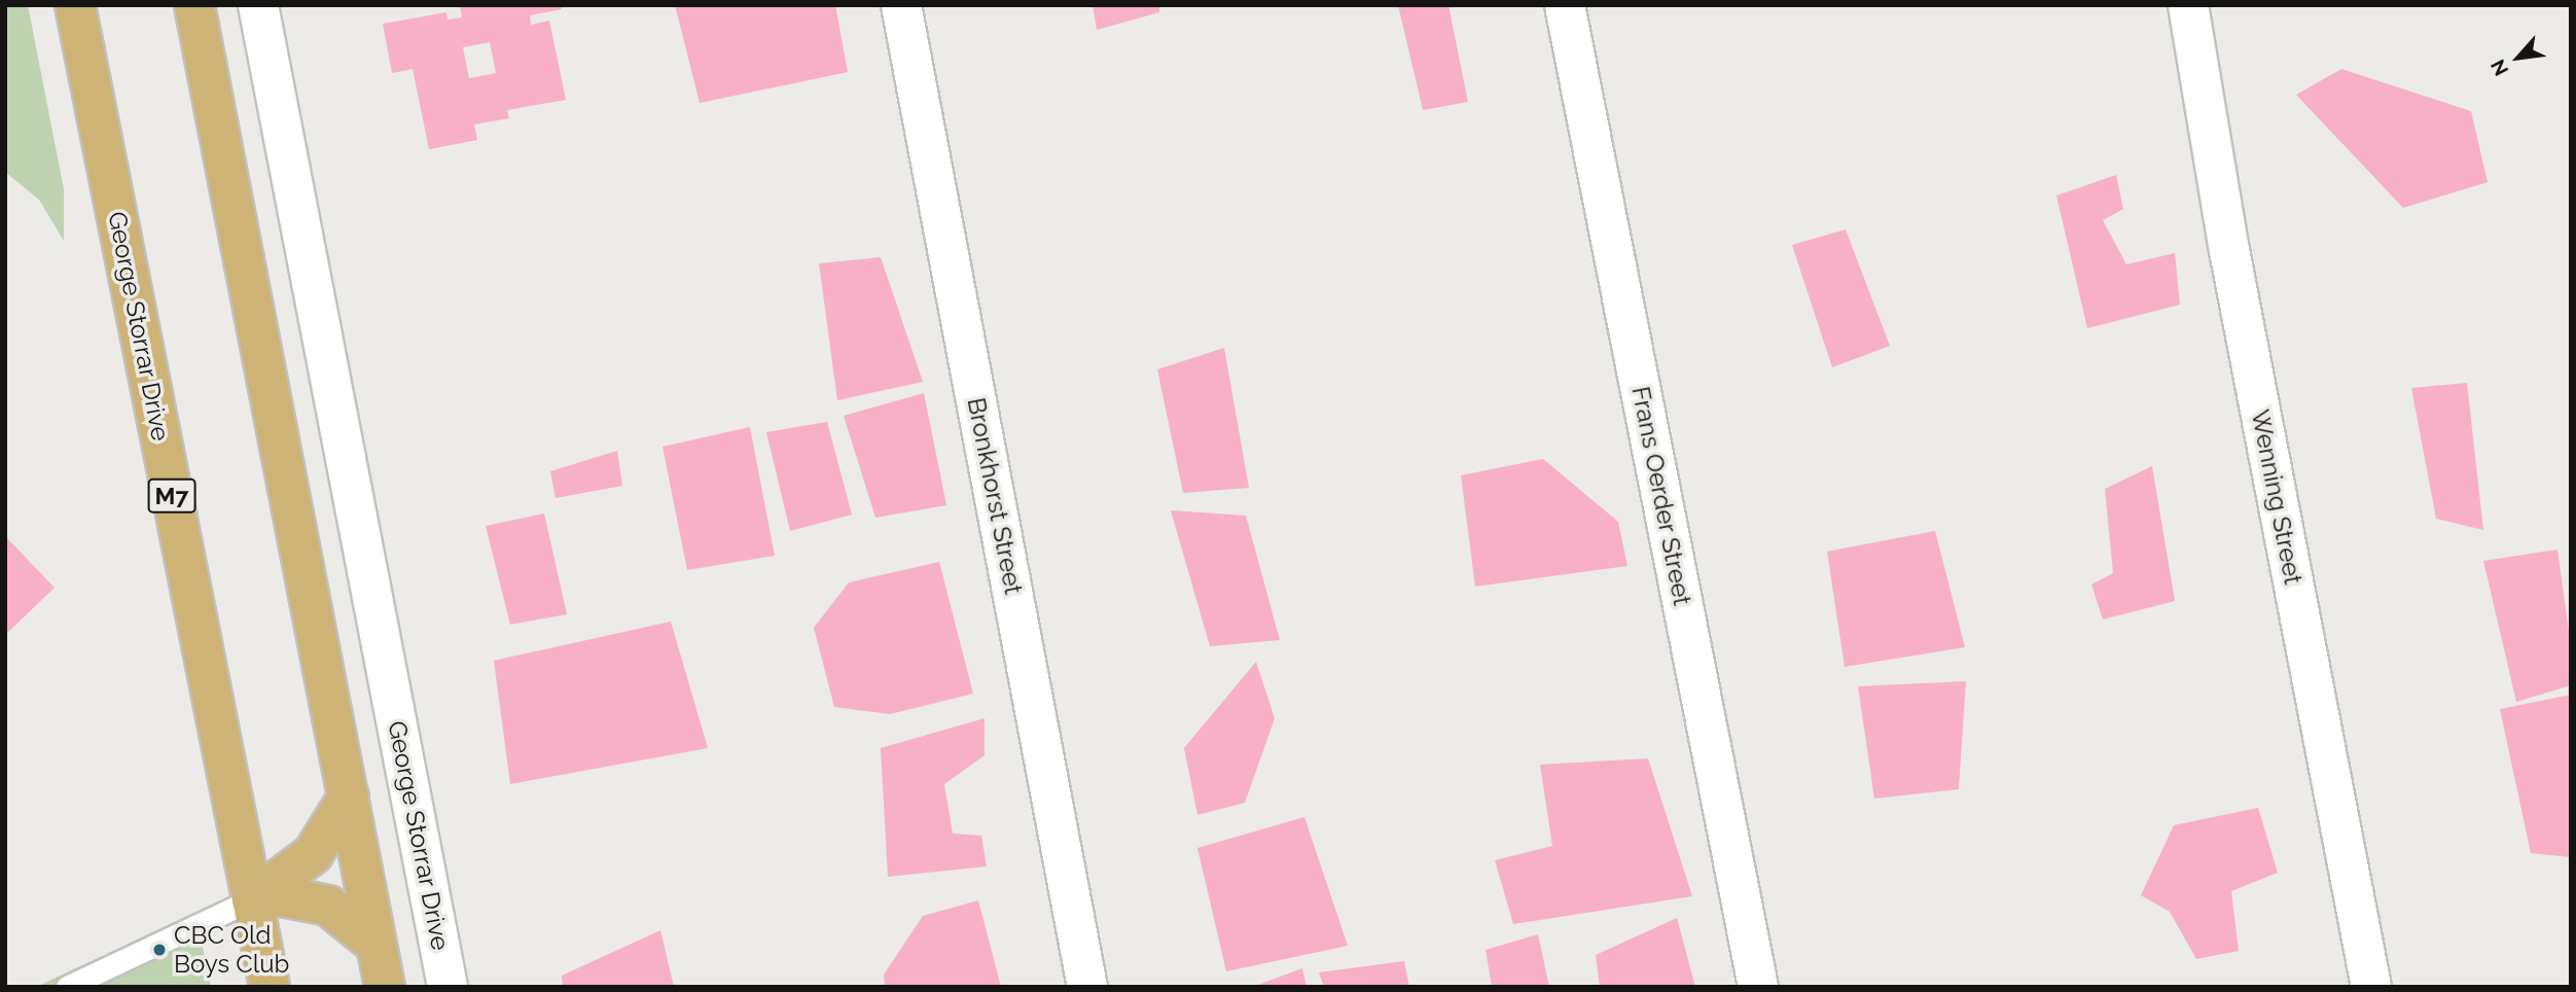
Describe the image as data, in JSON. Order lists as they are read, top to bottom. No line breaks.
{"streets":{"main road":["George Storrar Drive","M7"],"street":["Bronkhorst Street","Frans Oerder Street","Wenning Street"]},"places":["CBC Old Boys Club"],"north":"bottom left"}
